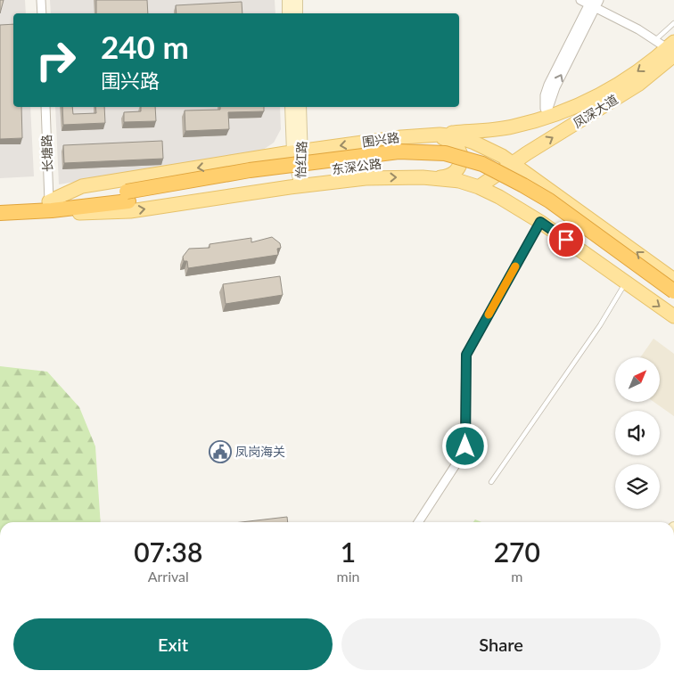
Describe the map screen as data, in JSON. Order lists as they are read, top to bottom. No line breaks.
{"streets":{"highway":["东深公路"],"main road":["凤深大道","围兴路"],"street":["长塘路","怡红路"]},"crossings":[["凤深大道","围兴路"],["围兴路","长塘路"],["围兴路","怡红路"],["围兴路","东深公路"],["长塘路","东深公路"]],"places":{"public building":["凤岗海关"]},"north":"top right","page":{"turn":["240 m","围兴路"],"eta":["07:38","Arrival","1","min","270","m"],"buttons":["Exit","Share"]}}
